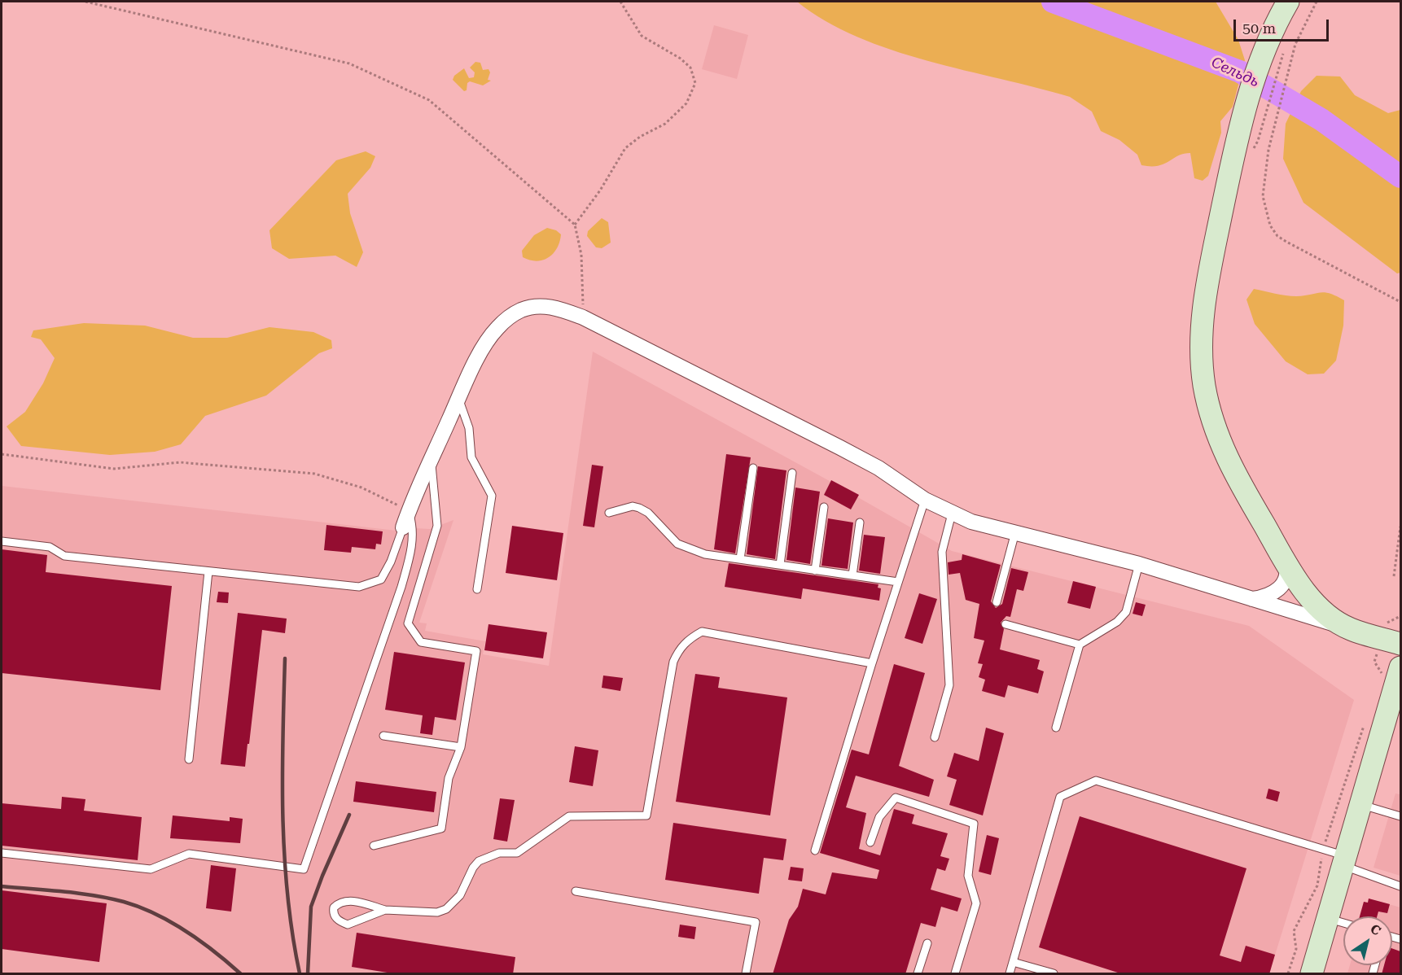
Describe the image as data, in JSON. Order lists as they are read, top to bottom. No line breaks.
{"water":["Сельдь"],"scale_bar":"50 m","north":"top right"}
